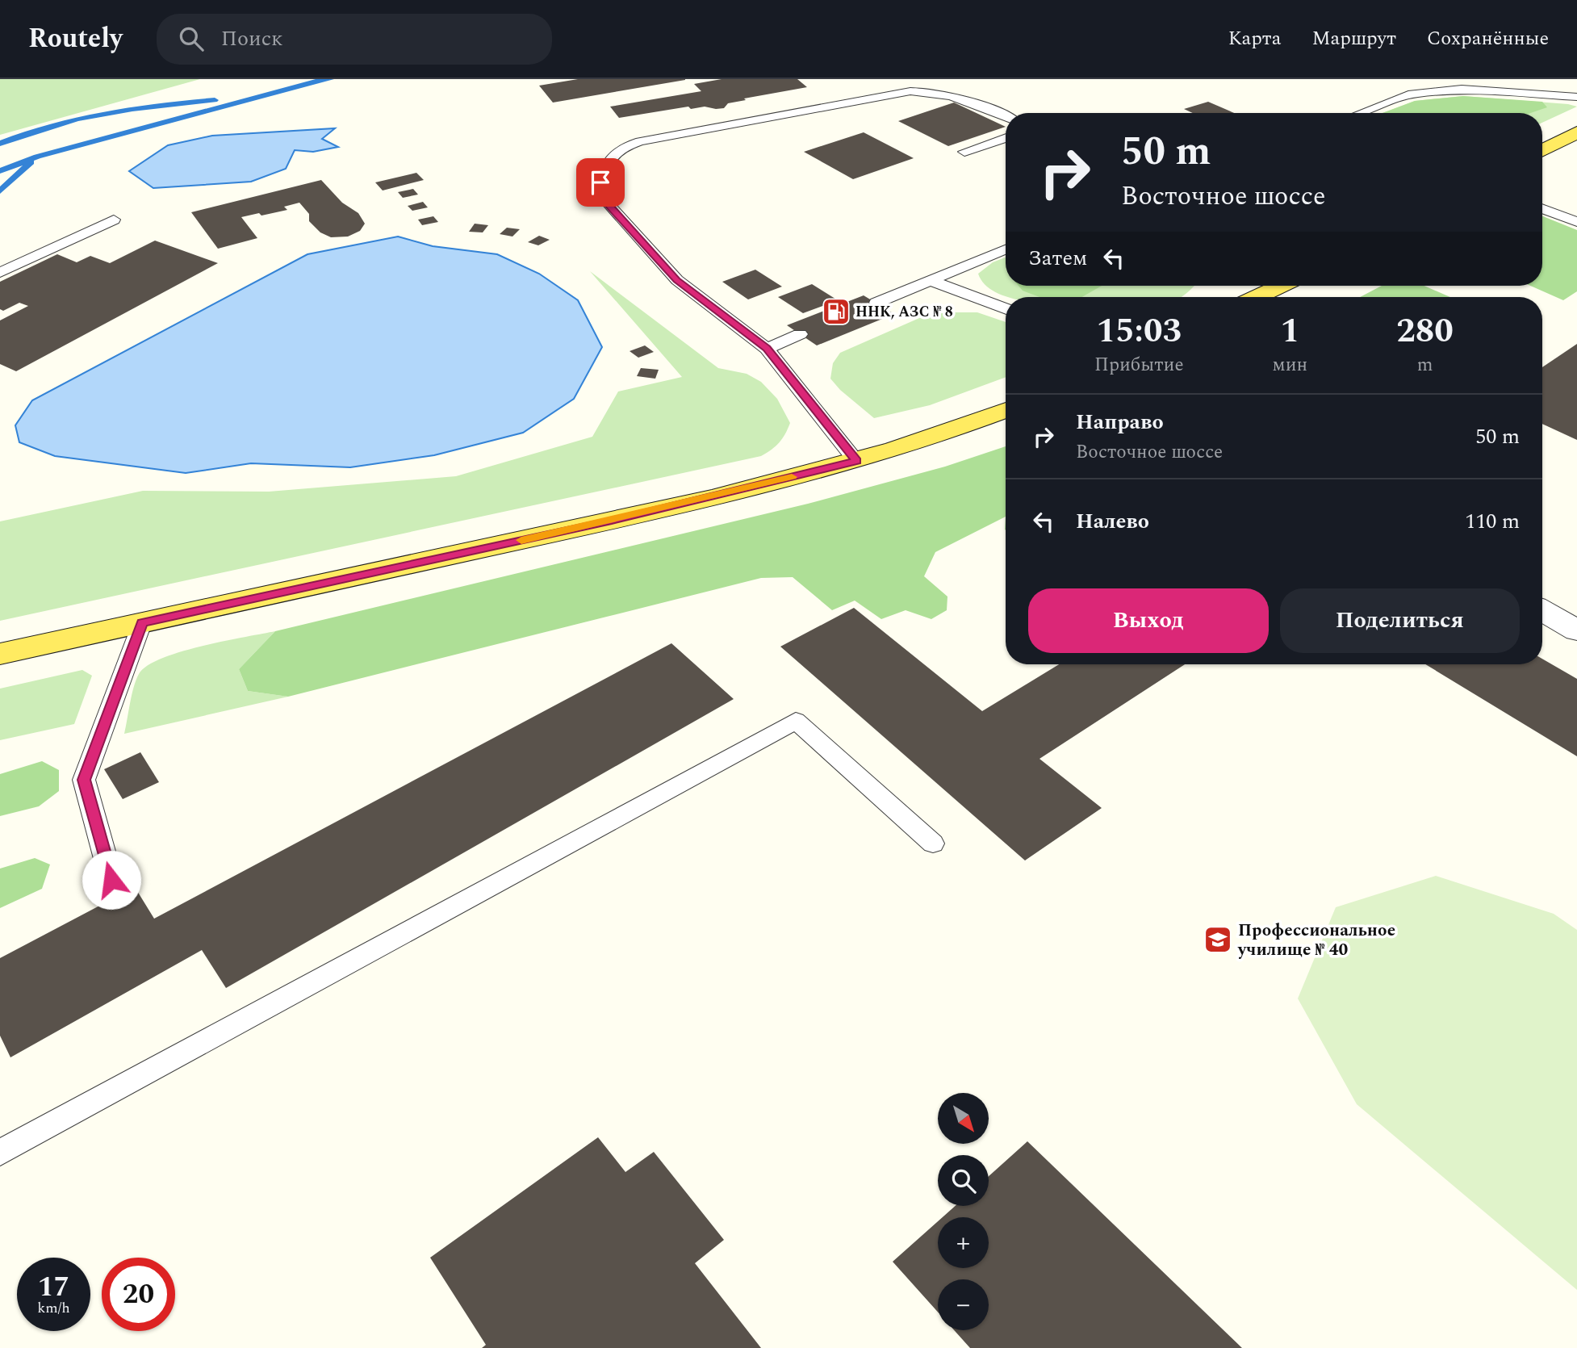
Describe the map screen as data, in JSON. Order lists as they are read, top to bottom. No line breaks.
{"places":{"fuel station":["ННК, АЗС № 8"],"school or university":["Профессиональное училище № 40"]},"north":"bottom right","page":{"header":"Routely","search":"Поиск","nav":["Карта","Маршрут","Сохранённые"],"turn":["50 m","Восточное шоссе"],"then":"Затем","eta":["15:03","Прибытие","1","мин","280","m"],"list":[{"name":"Направо","note":"Восточное шоссе","value":"50 m"},{"name":"Налево","value":"110 m"}],"buttons":["Выход","Поделиться"],"map_buttons":["+","−"],"speed":"17 km/h","limit":"20"}}
